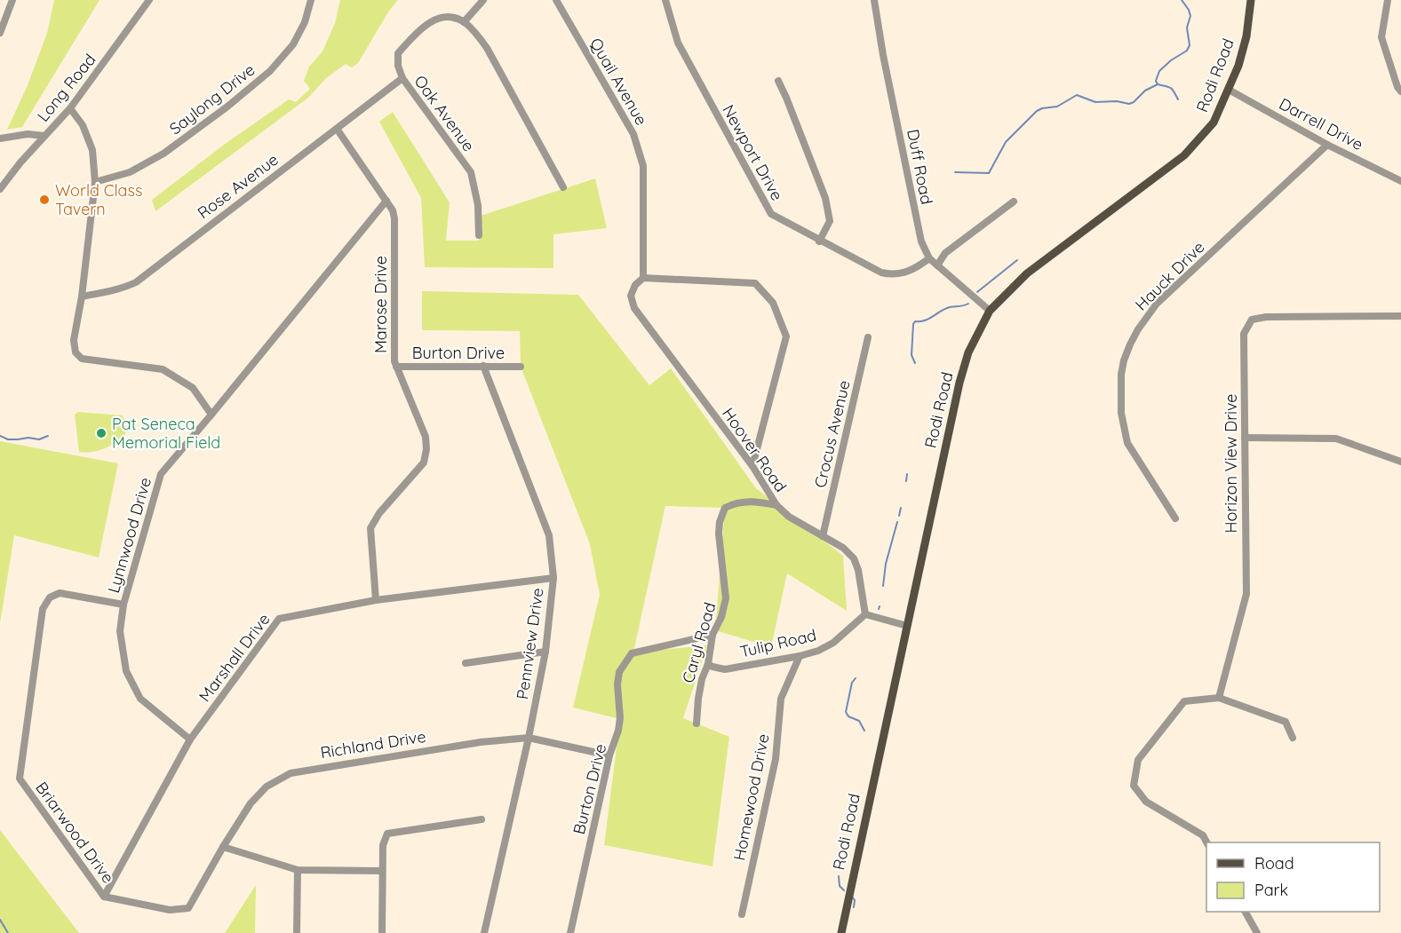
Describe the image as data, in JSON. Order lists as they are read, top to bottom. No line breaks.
{"streets":{"main road":["Rodi Road"],"street":["Quail Avenue","Long Road","Saylong Drive","Oak Avenue","Darrell Drive","Newport Drive","Duff Road","Rose Avenue","Hauck Drive","Marose Drive","Burton Drive","Crocus Avenue","Hoover Road","Horizon View Drive","Lynnwood Drive","Caryl Road","Pennview Drive","Tulip Road","Marshall Drive","Richland Drive","Homewood Drive","Briarwood Drive"]},"crossings":[["Rodi Road","Darrell Drive"],["Rodi Road","Duff Road"],["Quail Avenue","Hoover Road"],["Oak Avenue","Rose Avenue"],["Darrell Drive","Hauck Drive"],["Newport Drive","Duff Road"],["Rose Avenue","Marose Drive"],["Marose Drive","Burton Drive"],["Marose Drive","Lynnwood Drive"],["Marose Drive","Marshall Drive"],["Burton Drive","Caryl Road"],["Burton Drive","Pennview Drive"],["Burton Drive","Richland Drive"],["Crocus Avenue","Hoover Road"],["Hoover Road","Caryl Road"],["Hoover Road","Tulip Road"],["Lynnwood Drive","Marshall Drive"],["Lynnwood Drive","Briarwood Drive"],["Caryl Road","Tulip Road"],["Pennview Drive","Marshall Drive"],["Pennview Drive","Richland Drive"],["Tulip Road","Homewood Drive"],["Marshall Drive","Briarwood Drive"],["Richland Drive","Briarwood Drive"]],"places":["World Class Tavern","Pat Seneca Memorial Field"],"legend":["Road","Park"]}
